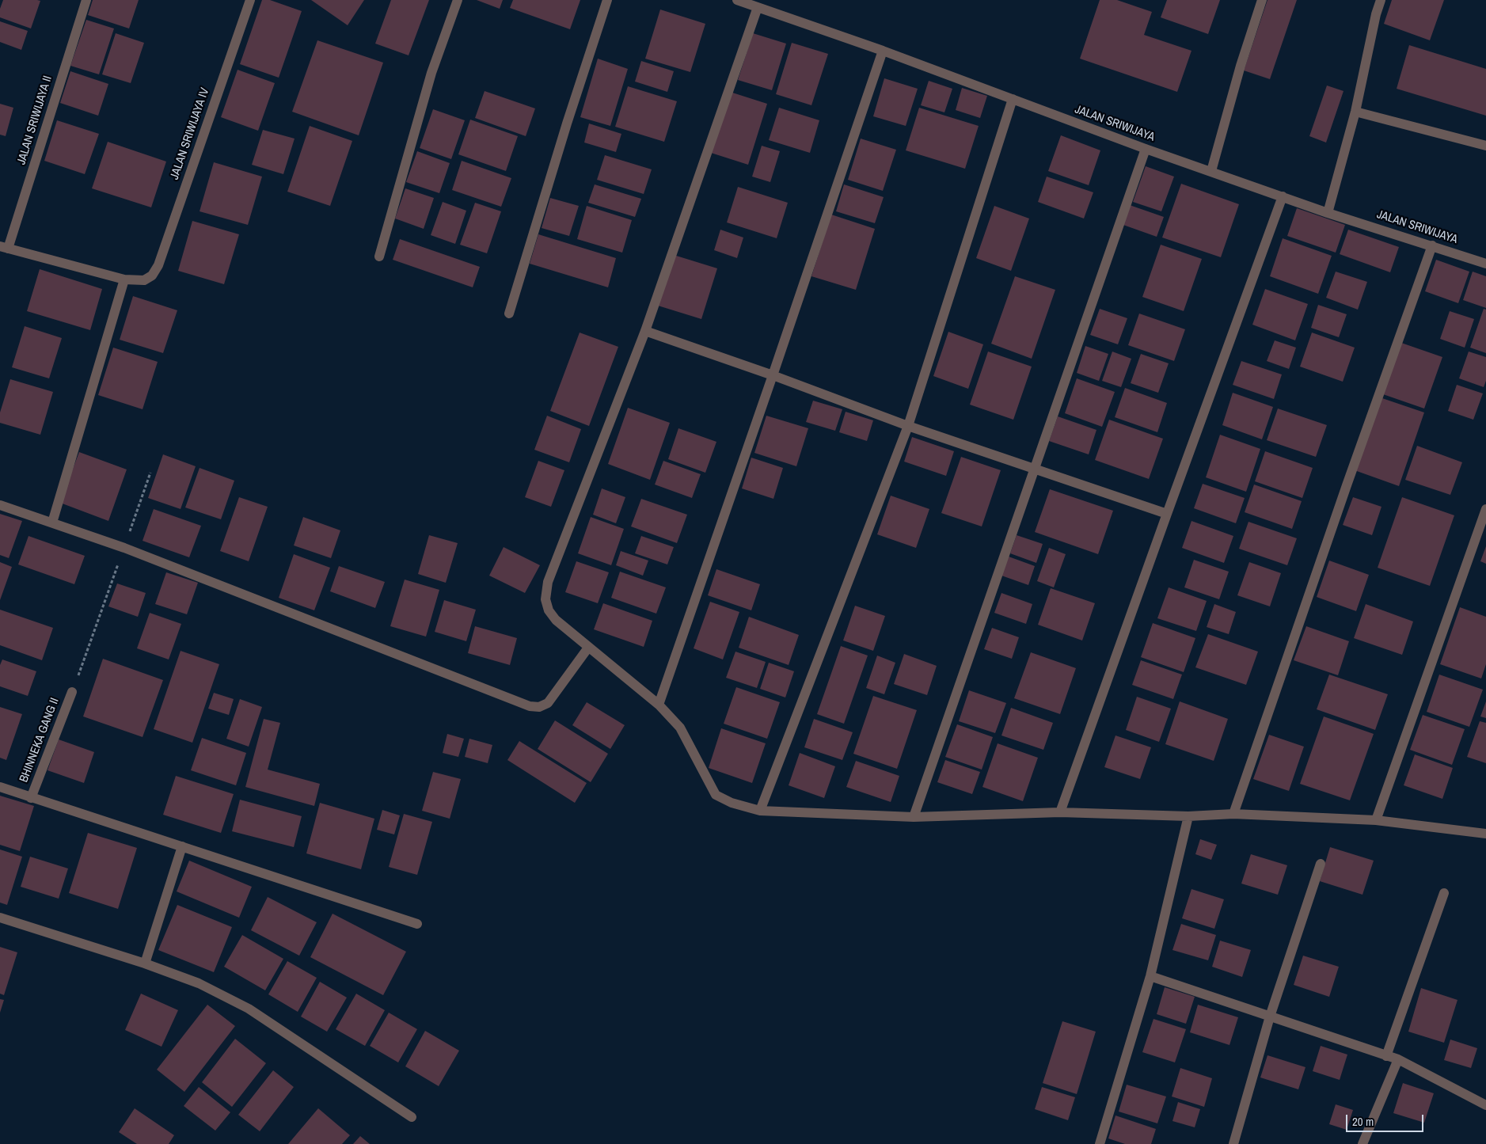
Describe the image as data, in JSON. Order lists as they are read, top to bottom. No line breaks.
{"streets":{"street":["JALAN SRIWIJAYA II","JALAN SRIWIJAYA","JALAN SRIWIJAYA IV","BHINNEKA GANG II"]},"scale_bar":"20 m"}
